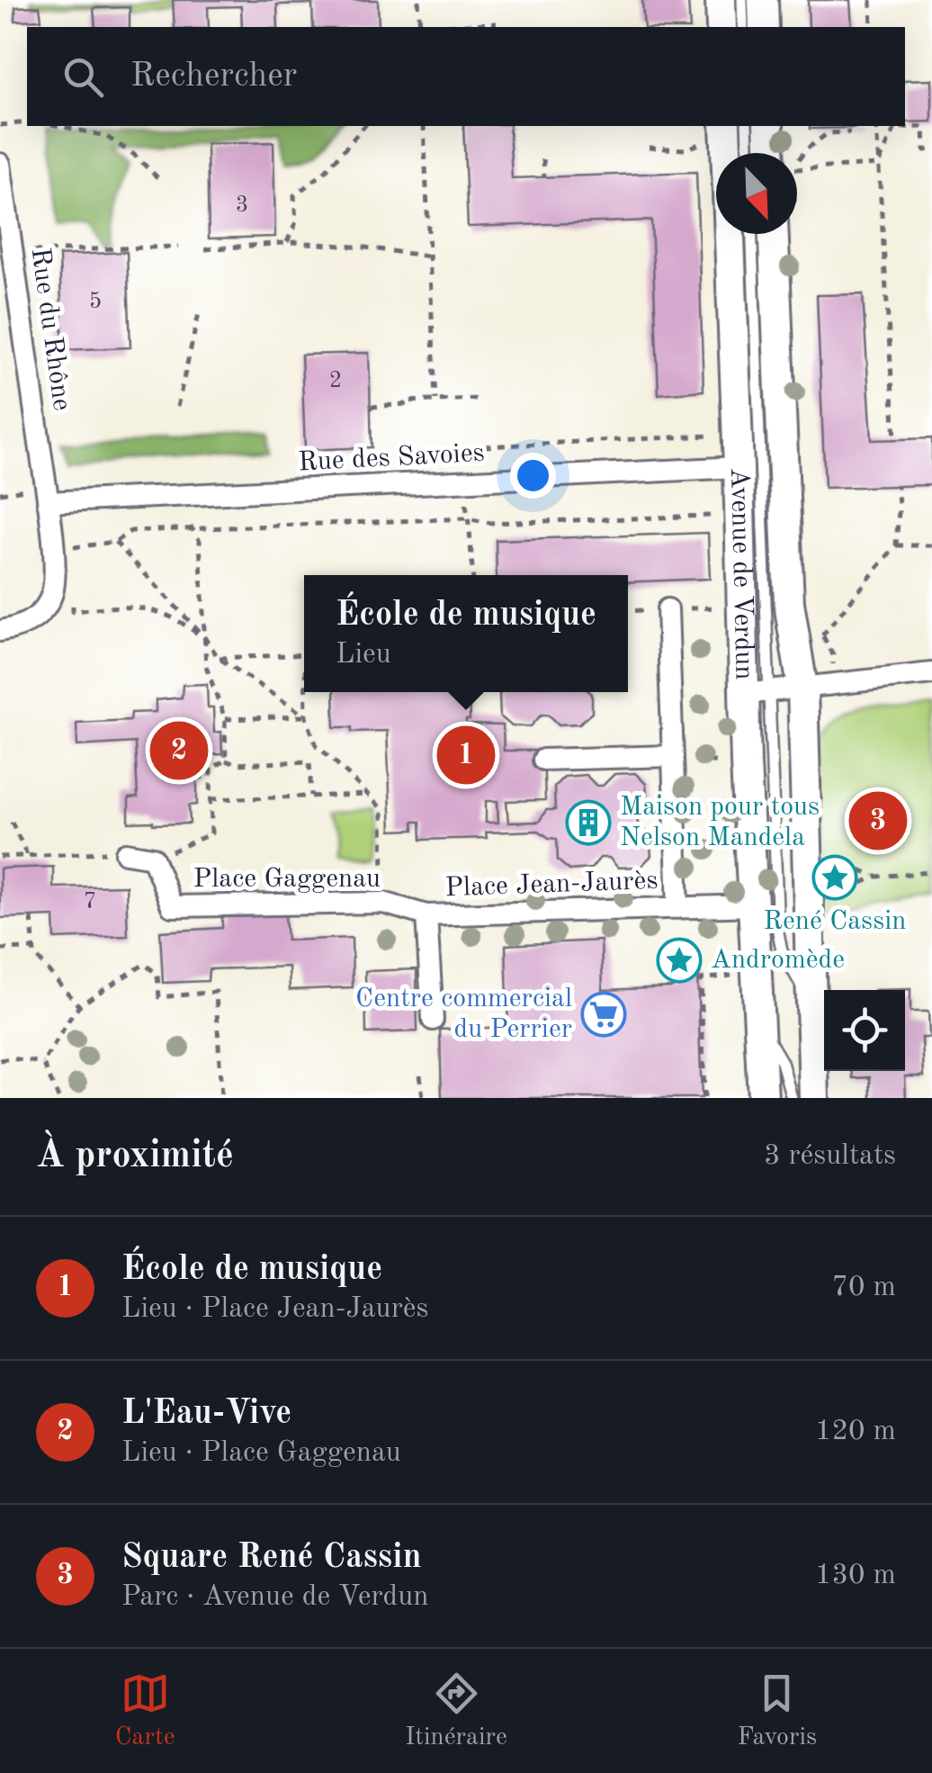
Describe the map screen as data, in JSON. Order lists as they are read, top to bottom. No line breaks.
{"streets":{"street":["Rue du Rhône","Rue des Savoies","Avenue de Verdun","Place Gaggenau","Place Jean-Jaurès"]},"crossings":[["Rue du Rhône","Rue des Savoies"],["Rue des Savoies","Avenue de Verdun"],["Avenue de Verdun","Place Jean-Jaurès"],["Place Gaggenau","Place Jean-Jaurès"]],"places":{"building":["Maison pour tous Nelson Mandela"],"place":["René Cassin","Andromède"],"supermarket":["Centre commercial du Perrier"]},"house_numbers":["3","5","2","7"],"north":"bottom right","page":{"search":"Rechercher","popup":["École de musique","Lieu"],"pins":["2","1","3"],"heading":["À proximité","3 résultats"],"list":[{"mark":"1","name":"École de musique","note":"Lieu · Place Jean-Jaurès","value":"70 m"},{"mark":"2","name":"L'Eau-Vive","note":"Lieu · Place Gaggenau","value":"120 m"},{"mark":"3","name":"Square René Cassin","note":"Parc · Avenue de Verdun","value":"130 m"}],"nav":["Carte","Itinéraire","Favoris"]}}
